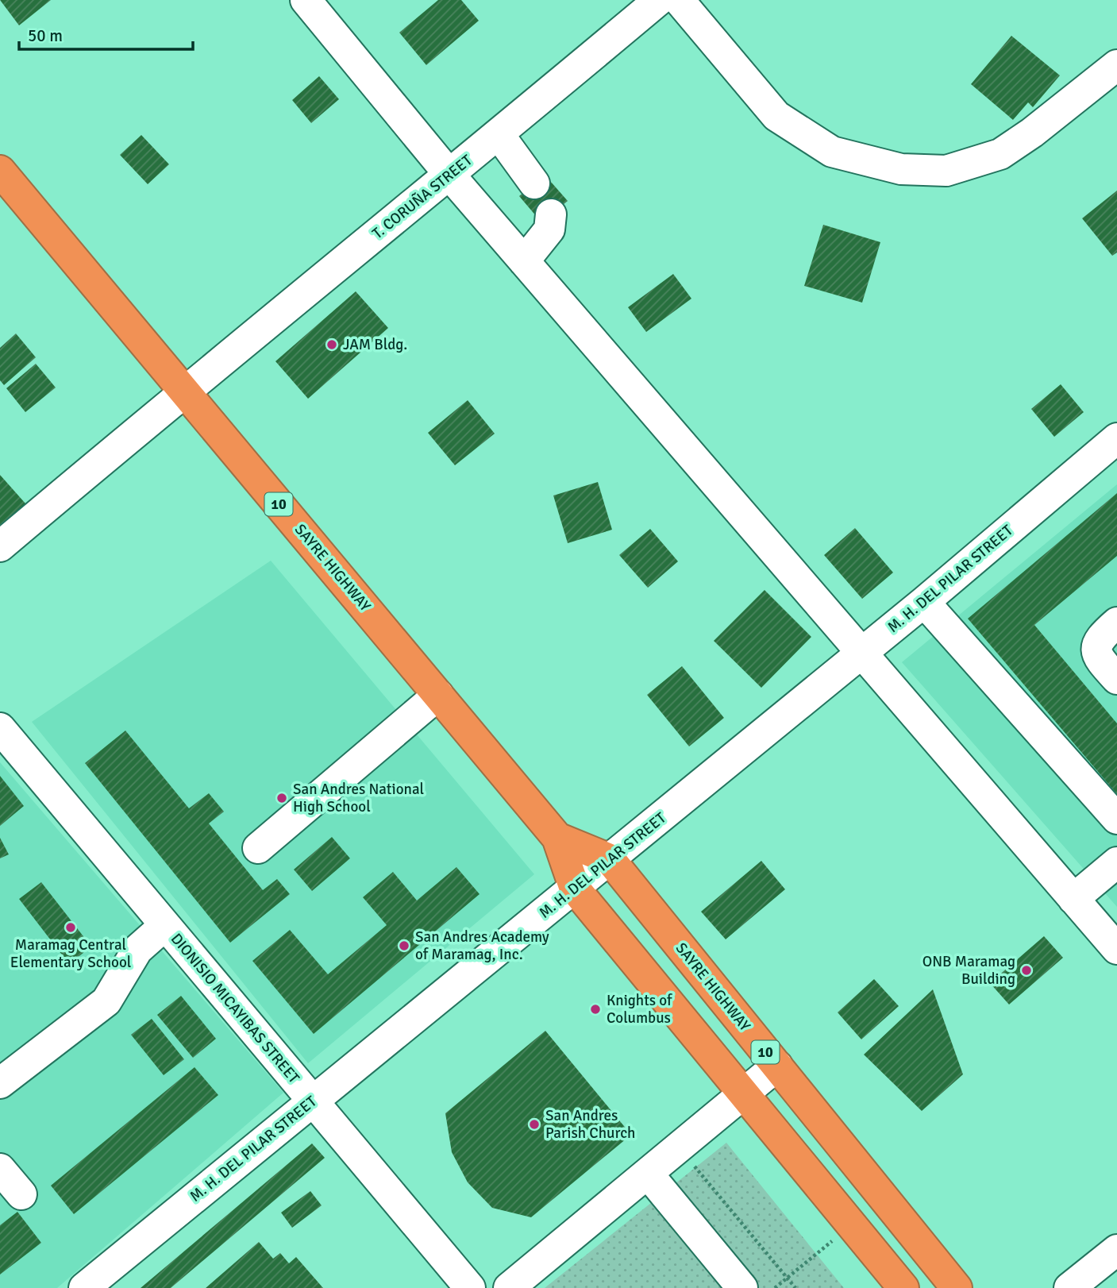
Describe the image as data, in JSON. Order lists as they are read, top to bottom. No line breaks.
{"streets":{"highway":["10","SAYRE HIGHWAY"],"street":["T. CORUÑA STREET","M. H. DEL PILAR STREET","DIONISIO MICAYIBAS STREET"]},"crossings":[["T. CORUÑA STREET","SAYRE HIGHWAY"],["SAYRE HIGHWAY","M. H. DEL PILAR STREET"],["M. H. DEL PILAR STREET","DIONISIO MICAYIBAS STREET"]],"places":["JAM Bldg.","San Andres National High School","Maramag Central Elementary School","San Andres Academy of Maramag, Inc.","ONB Maramag Building","Knights of Columbus","San Andres Parish Church"],"scale_bar":"50 m"}
